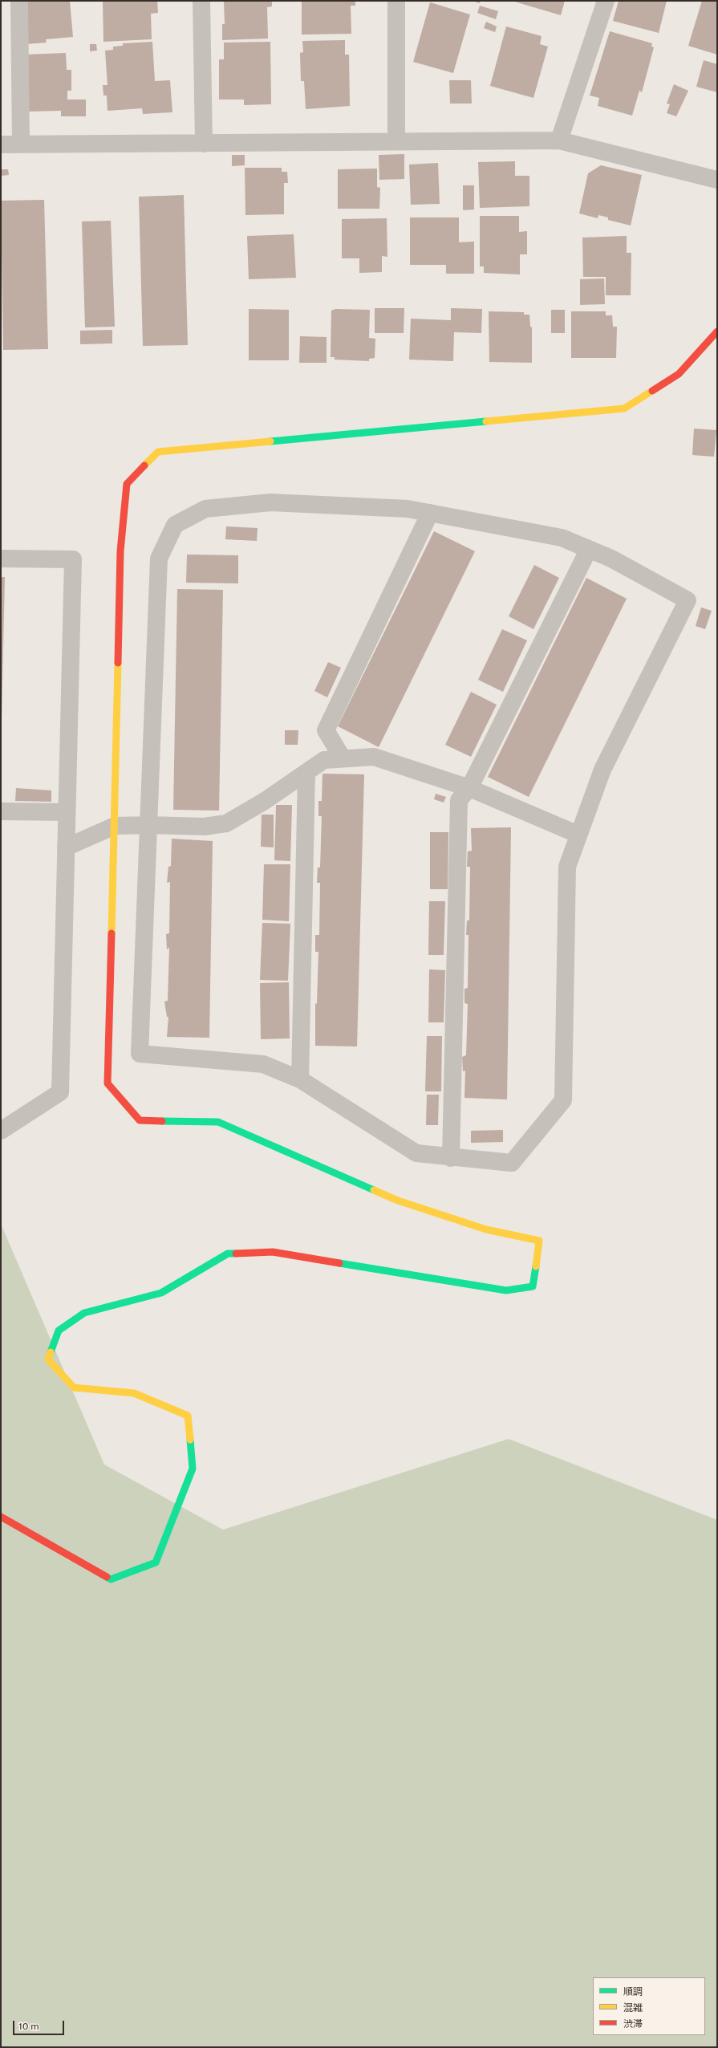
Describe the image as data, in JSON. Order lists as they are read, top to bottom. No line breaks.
{"legend":["順調","混雑","渋滞"],"scale_bar":"10 m"}
